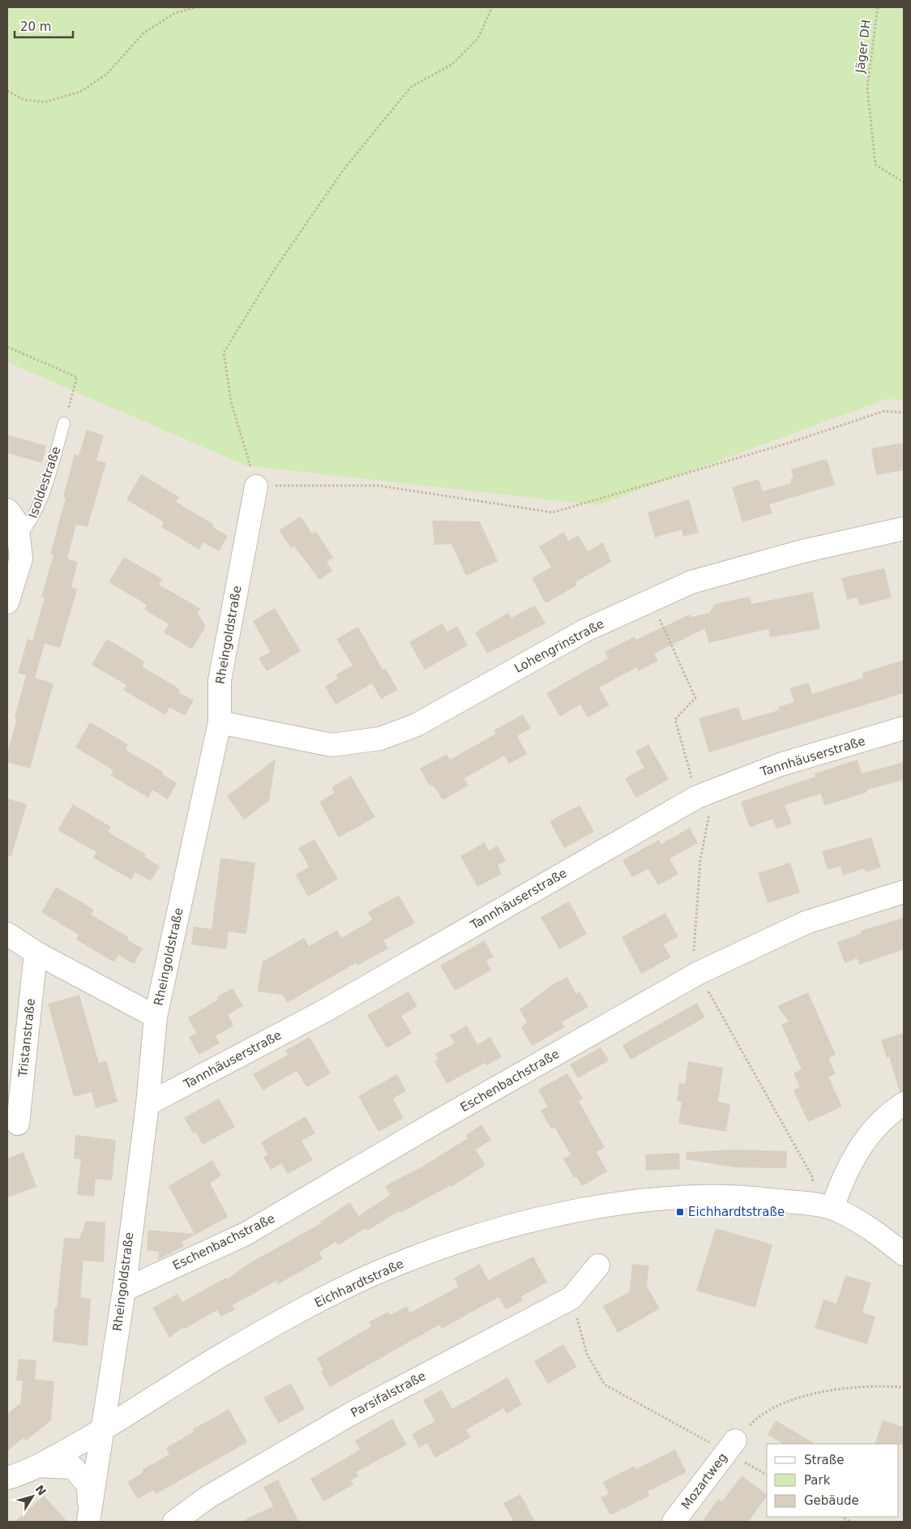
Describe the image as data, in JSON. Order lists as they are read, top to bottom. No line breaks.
{"streets":{"street":["Isoldestraße","Rheingoldstraße","Lohengrinstraße","Tannhäuserstraße","Tristanstraße","Eschenbachstraße","Eichhardtstraße","Parsifalstraße","Mozartweg"],"path":["Jäger DH"]},"crossings":[["Rheingoldstraße","Lohengrinstraße"],["Rheingoldstraße","Tannhäuserstraße"],["Rheingoldstraße","Eschenbachstraße"],["Rheingoldstraße","Eichhardtstraße"]],"places":{"transit":["Eichhardtstraße"]},"legend":["Straße","Park","Gebäude"],"scale_bar":"20 m","north":"top right"}
